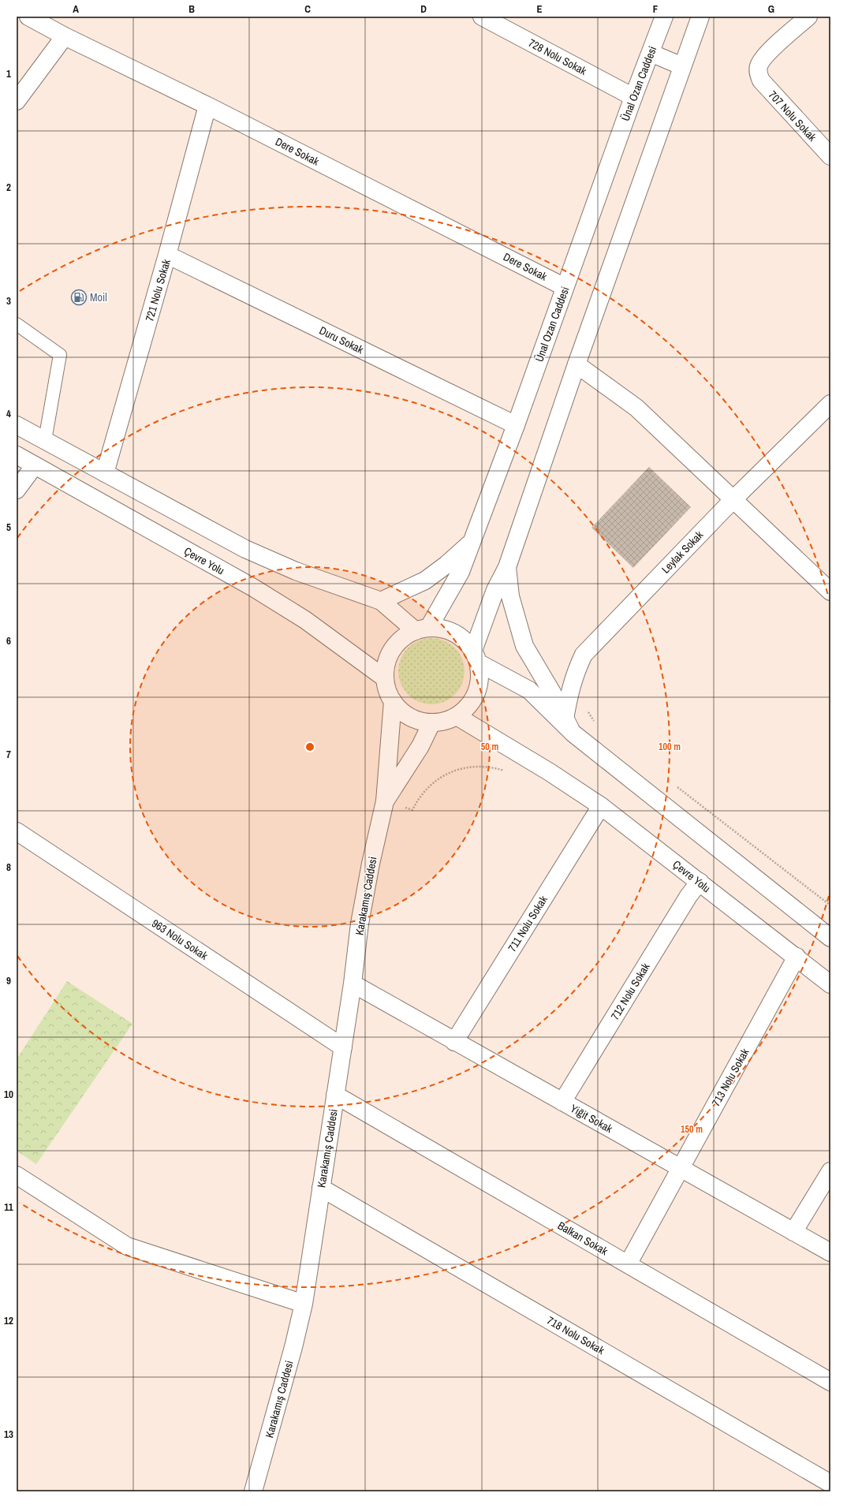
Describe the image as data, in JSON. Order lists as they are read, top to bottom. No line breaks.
{"streets":{"street":["728 Nolu Sokak","Ünal Ozan Caddesi","707 Nolu Sokak","Dere Sokak","721 Nolu Sokak","Duru Sokak","Leylak Sokak","Çevre Yolu","Karakamış Caddesi","711 Nolu Sokak","963 Nolu Sokak","712 Nolu Sokak","713 Nolu Sokak","Yiğit Sokak","Balkan Sokak","718 Nolu Sokak"]},"crossings":[["728 Nolu Sokak","Ünal Ozan Caddesi"],["Ünal Ozan Caddesi","Dere Sokak"],["Ünal Ozan Caddesi","Duru Sokak"],["Ünal Ozan Caddesi","Çevre Yolu"],["Dere Sokak","721 Nolu Sokak"],["721 Nolu Sokak","Duru Sokak"],["Çevre Yolu","711 Nolu Sokak"],["Çevre Yolu","712 Nolu Sokak"],["Çevre Yolu","713 Nolu Sokak"],["Karakamış Caddesi","963 Nolu Sokak"],["Karakamış Caddesi","Yiğit Sokak"],["Karakamış Caddesi","Balkan Sokak"],["Karakamış Caddesi","718 Nolu Sokak"],["711 Nolu Sokak","Yiğit Sokak"],["712 Nolu Sokak","Yiğit Sokak"],["713 Nolu Sokak","Yiğit Sokak"],["713 Nolu Sokak","Balkan Sokak"]],"places":{"fuel station":["Moil"]},"grid":{"columns":["A","B","C","D","E","F","G"],"rows":["1","2","3","4","5","6","7","8","9","10","11","12","13"]},"rings":["50 m","100 m","150 m"]}
